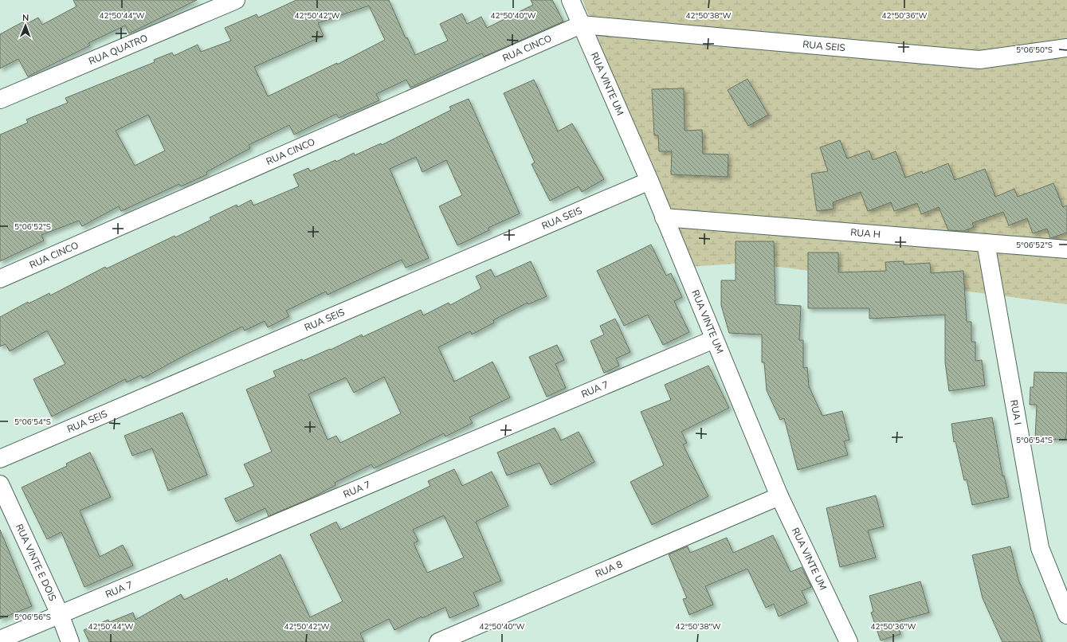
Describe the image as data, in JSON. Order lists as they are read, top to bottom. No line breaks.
{"streets":{"street":["RUA SEIS","RUA CINCO","RUA QUATRO","RUA VINTE UM","RUA H","RUA 7","RUA I","RUA VINTE E DOIS","RUA 8"]},"crossings":[["RUA SEIS","RUA CINCO"],["RUA SEIS","RUA VINTE UM"],["RUA CINCO","RUA VINTE UM"],["RUA VINTE UM","RUA H"],["RUA VINTE UM","RUA 7"],["RUA VINTE UM","RUA 8"],["RUA H","RUA I"],["RUA 7","RUA VINTE E DOIS"]],"north":"top","coordinates":["42°50'44\"W","42°50'42\"W","42°50'40\"W","42°50'38\"W","42°50'36\"W","5°06'50\"S","5°06'52\"S","5°06'54\"S","5°06'56\"S"]}
